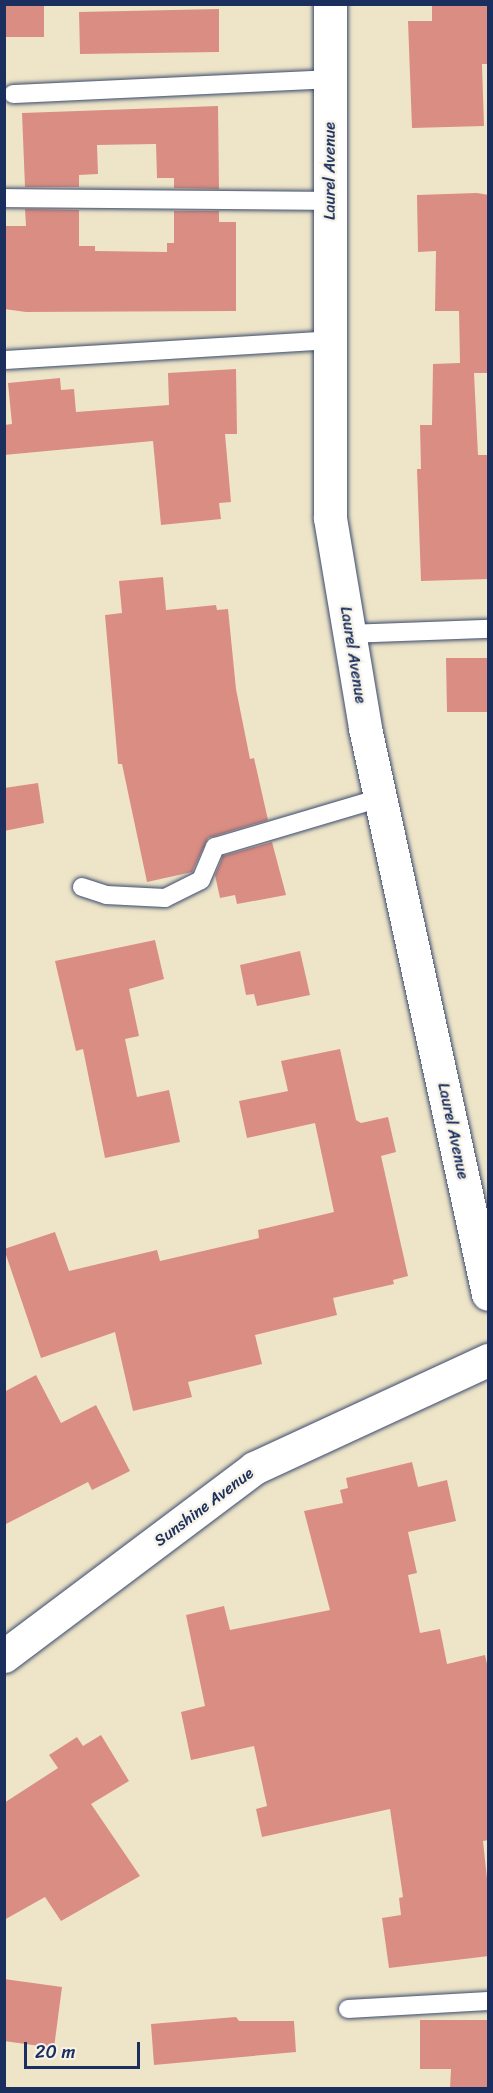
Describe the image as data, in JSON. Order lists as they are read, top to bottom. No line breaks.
{"streets":{"street":["Laurel Avenue","Sunshine Avenue"]},"scale_bar":"20 m"}
